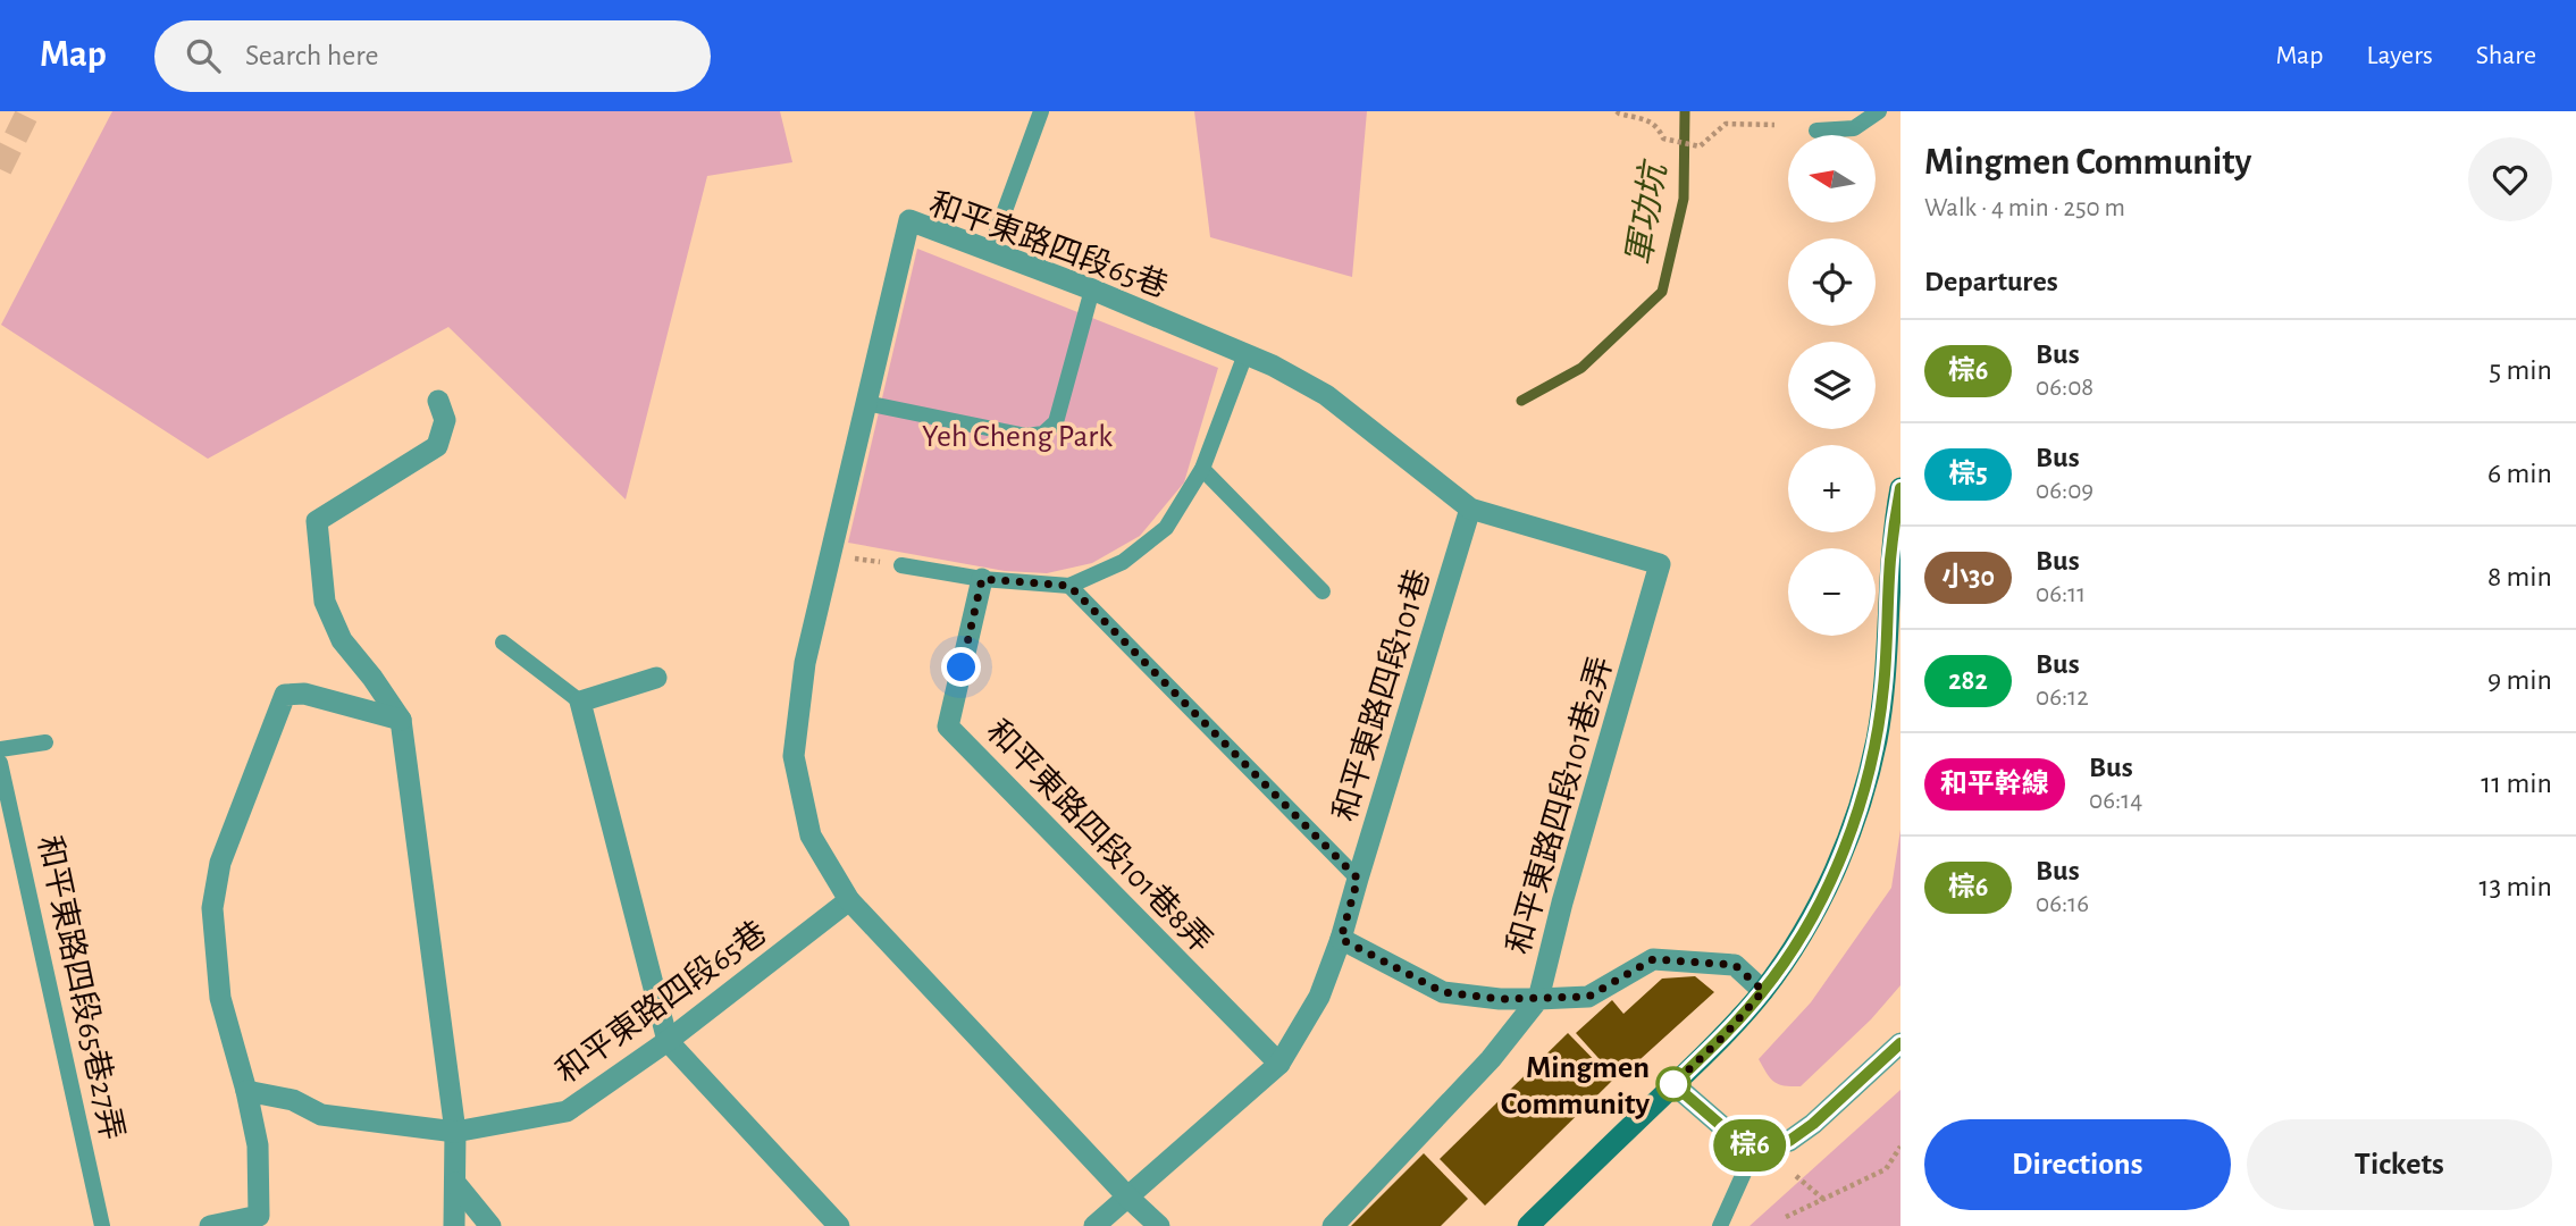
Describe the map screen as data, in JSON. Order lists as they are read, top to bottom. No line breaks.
{"streets":{"street":["和平東路四段65巷","和平東路四段101巷","和平東路四段101巷2弄","和平東路四段101巷8弄"],"lane":["和平東路四段65巷27弄"]},"crossings":[["和平東路四段65巷","和平東路四段101巷"],["和平東路四段65巷","和平東路四段101巷2弄"],["和平東路四段101巷","和平東路四段101巷2弄"],["和平東路四段101巷","和平東路四段101巷8弄"]],"water":["軍功坑"],"parks":["Yeh Cheng Park"],"places":["Mingmen Community"],"lines":["bus line 棕6"],"north":"left","page":{"header":"Map","search":"Search here","nav":["Map","Layers","Share"],"on_map":"棕6","heading":[["Mingmen Community","Walk · 4 min · 250 m"],"Departures"],"map_buttons":["+","−"],"list":[{"mark":"棕6","name":"Bus","note":"06:08","value":"5 min"},{"mark":"棕5","name":"Bus","note":"06:09","value":"6 min"},{"mark":"小30","name":"Bus","note":"06:11","value":"8 min"},{"mark":"282","name":"Bus","note":"06:12","value":"9 min"},{"mark":"和平幹線","name":"Bus","note":"06:14","value":"11 min"},{"mark":"棕6","name":"Bus","note":"06:16","value":"13 min"}],"buttons":["Directions","Tickets"]}}
